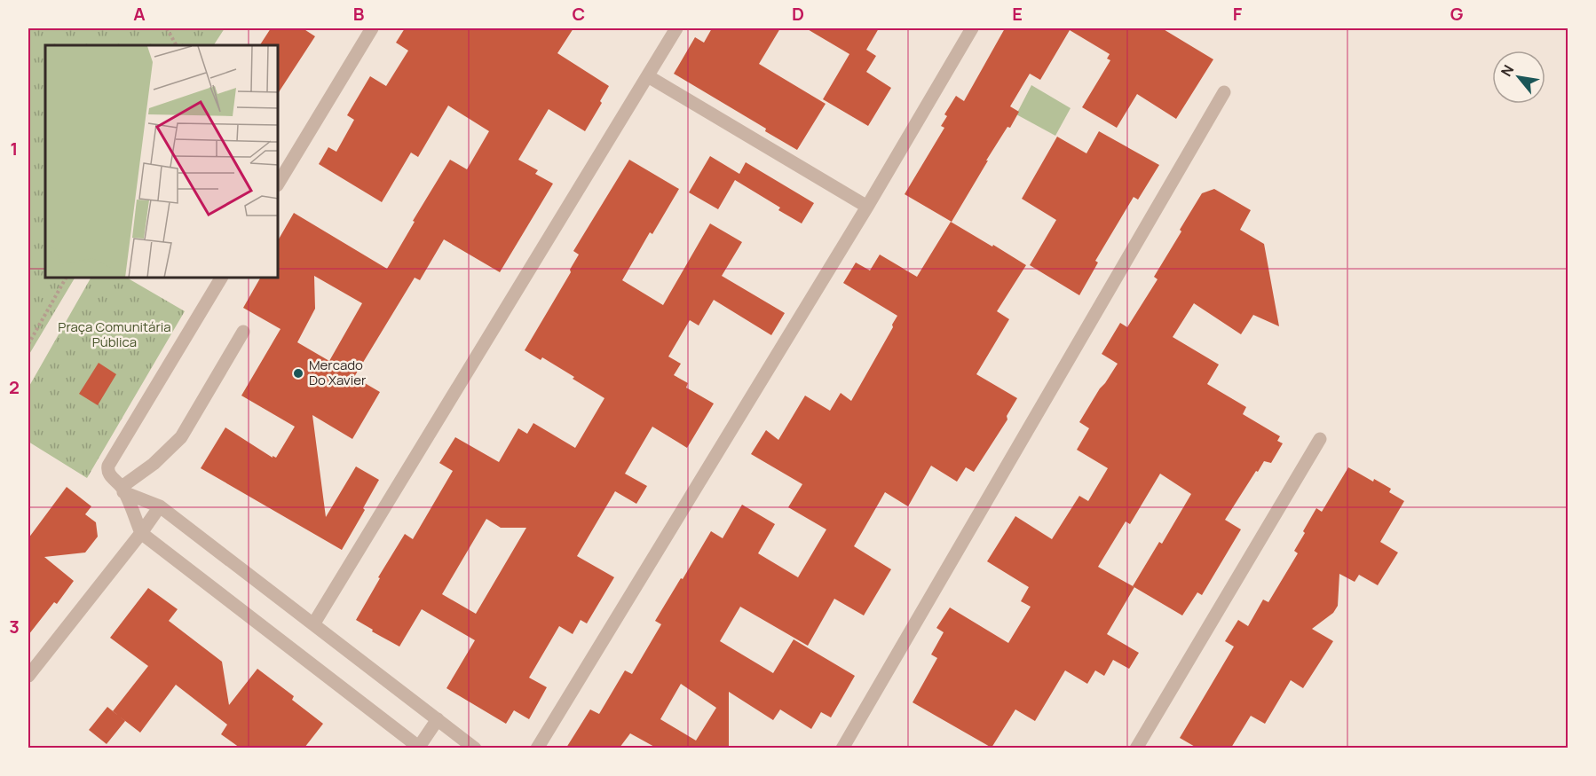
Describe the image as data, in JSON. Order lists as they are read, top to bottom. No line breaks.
{"parks":["Praça Comunitária Pública"],"places":["Mercado Do Xavier"],"north":"top left","grid":{"columns":["A","B","C","D","E","F","G"],"rows":["1","2","3"]}}
